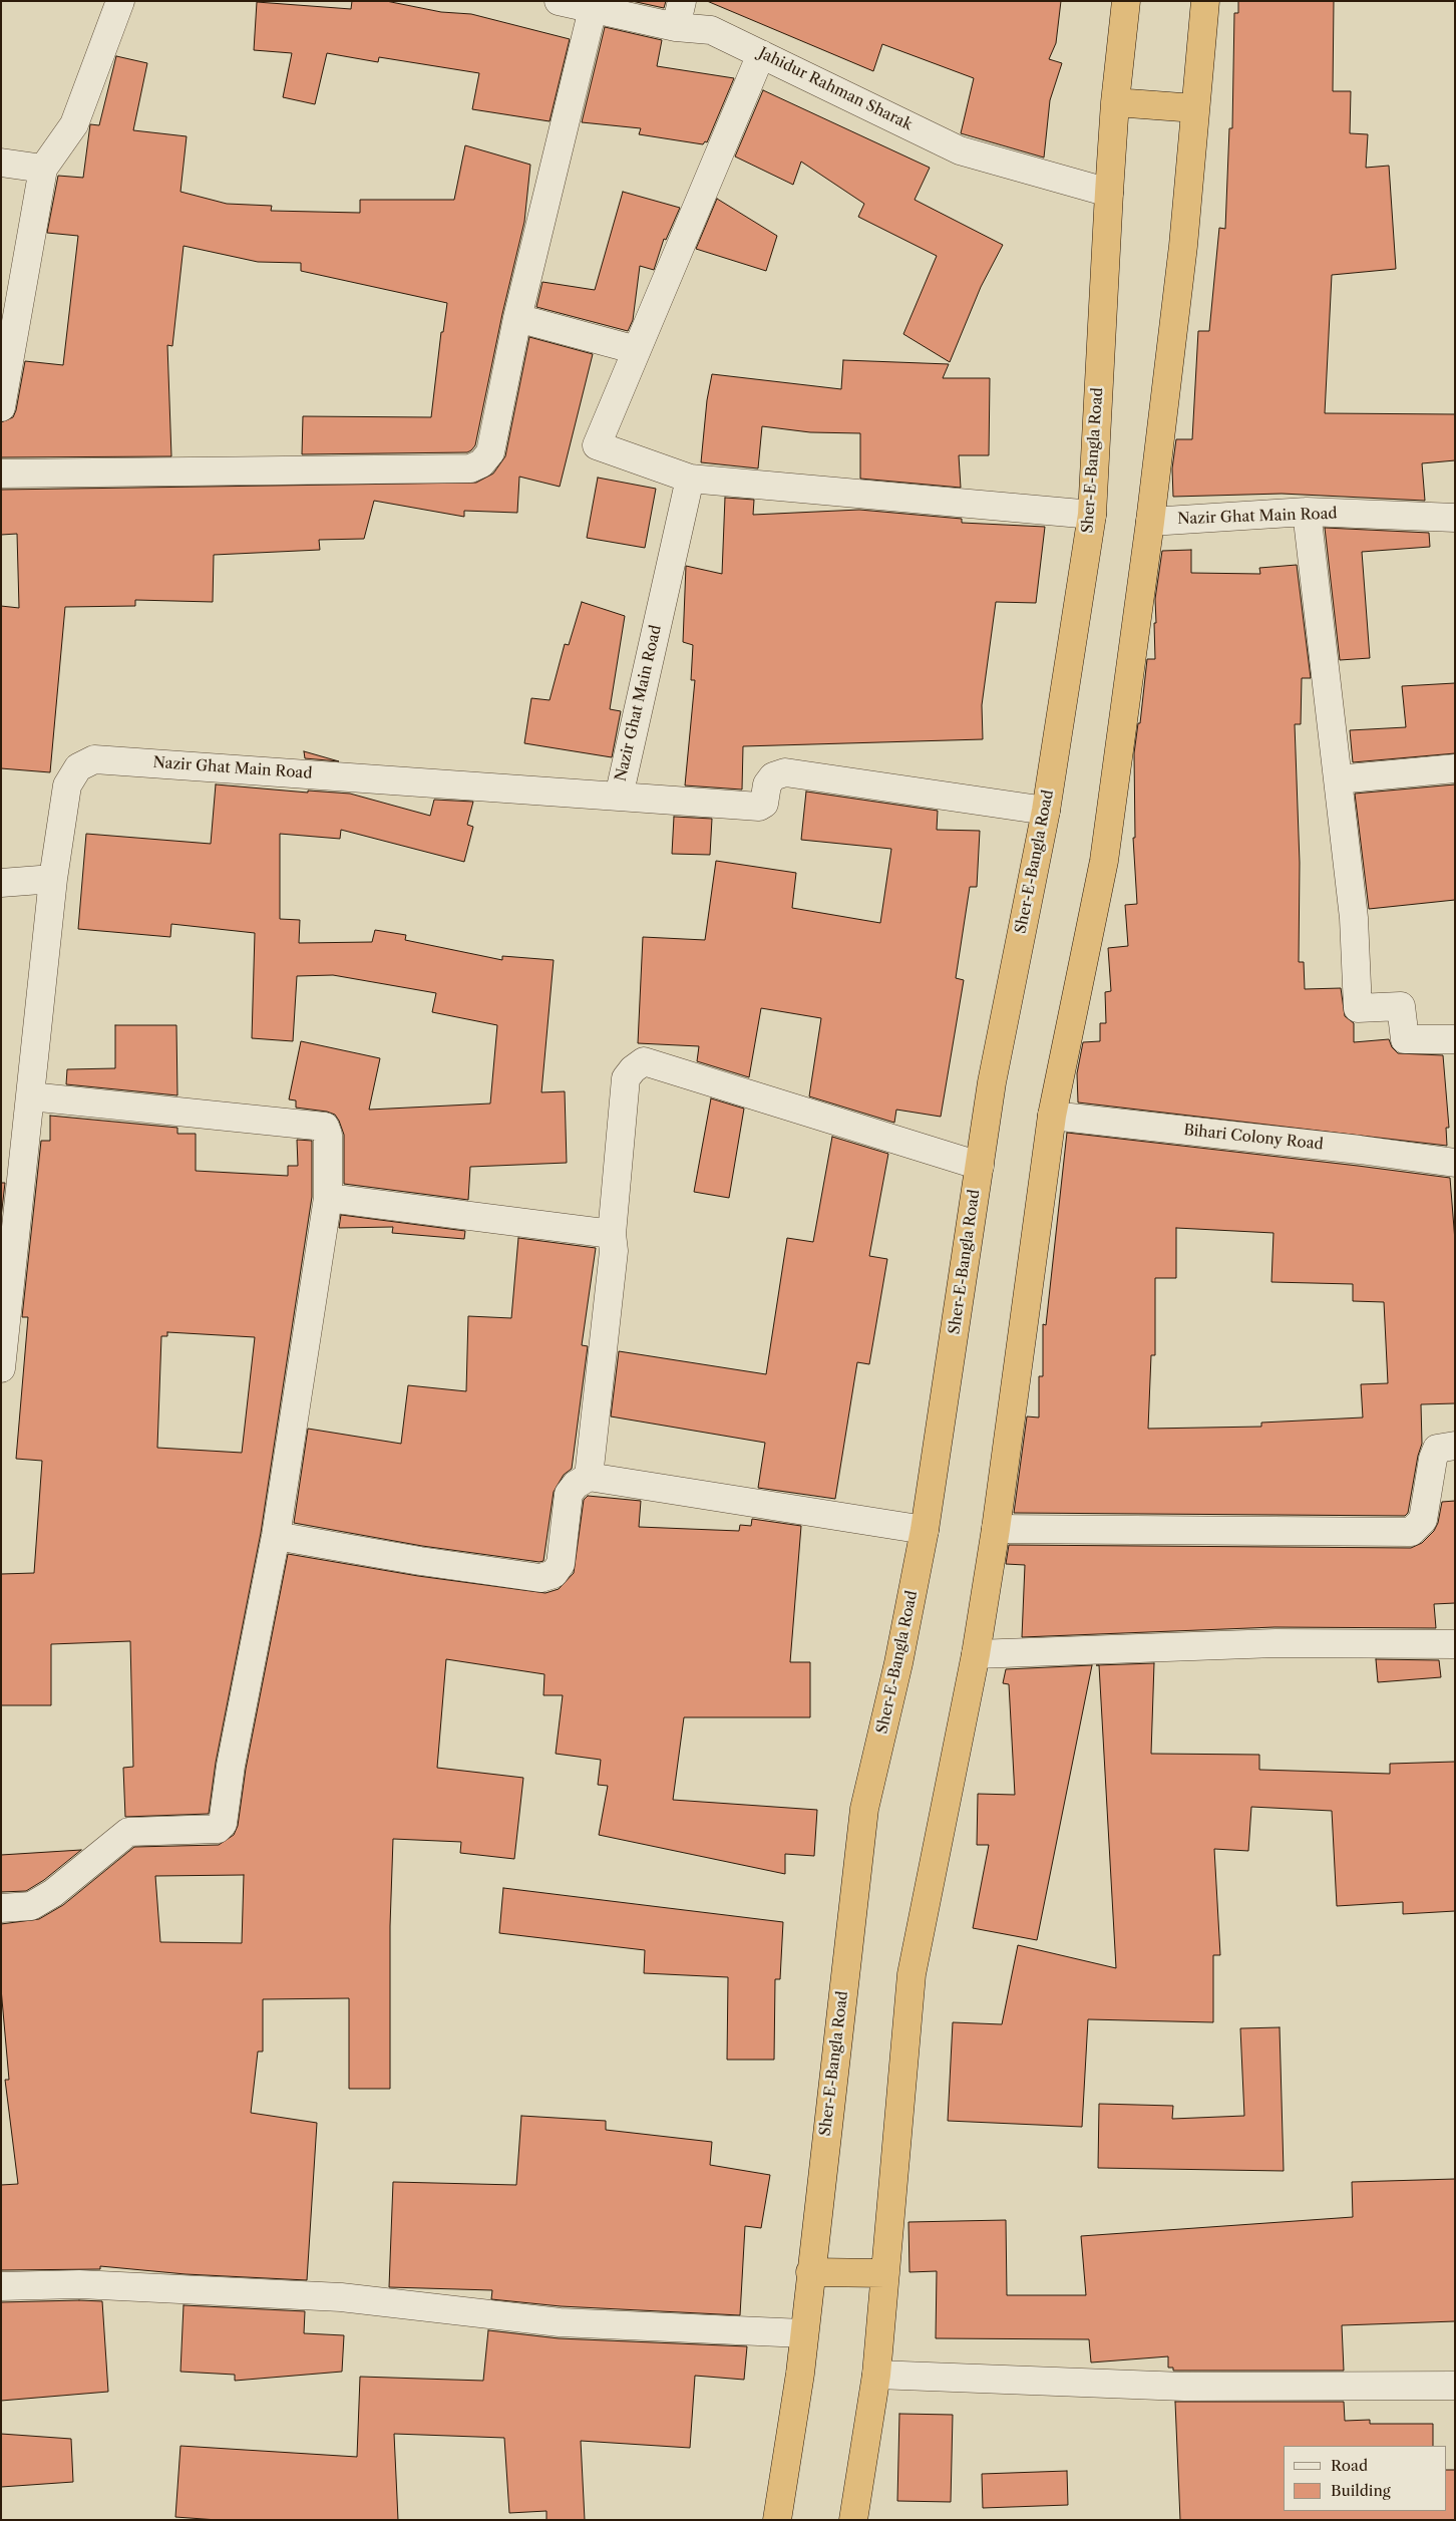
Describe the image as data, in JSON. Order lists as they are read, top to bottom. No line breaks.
{"streets":{"highway":["Sher-E-Bangla Road"],"street":["Jahidur Rahman Sharak","Nazir Ghat Main Road","Bihari Colony Road"]},"crossings":[["Jahidur Rahman Sharak","Sher-E-Bangla Road"]],"legend":["Road","Building"]}
